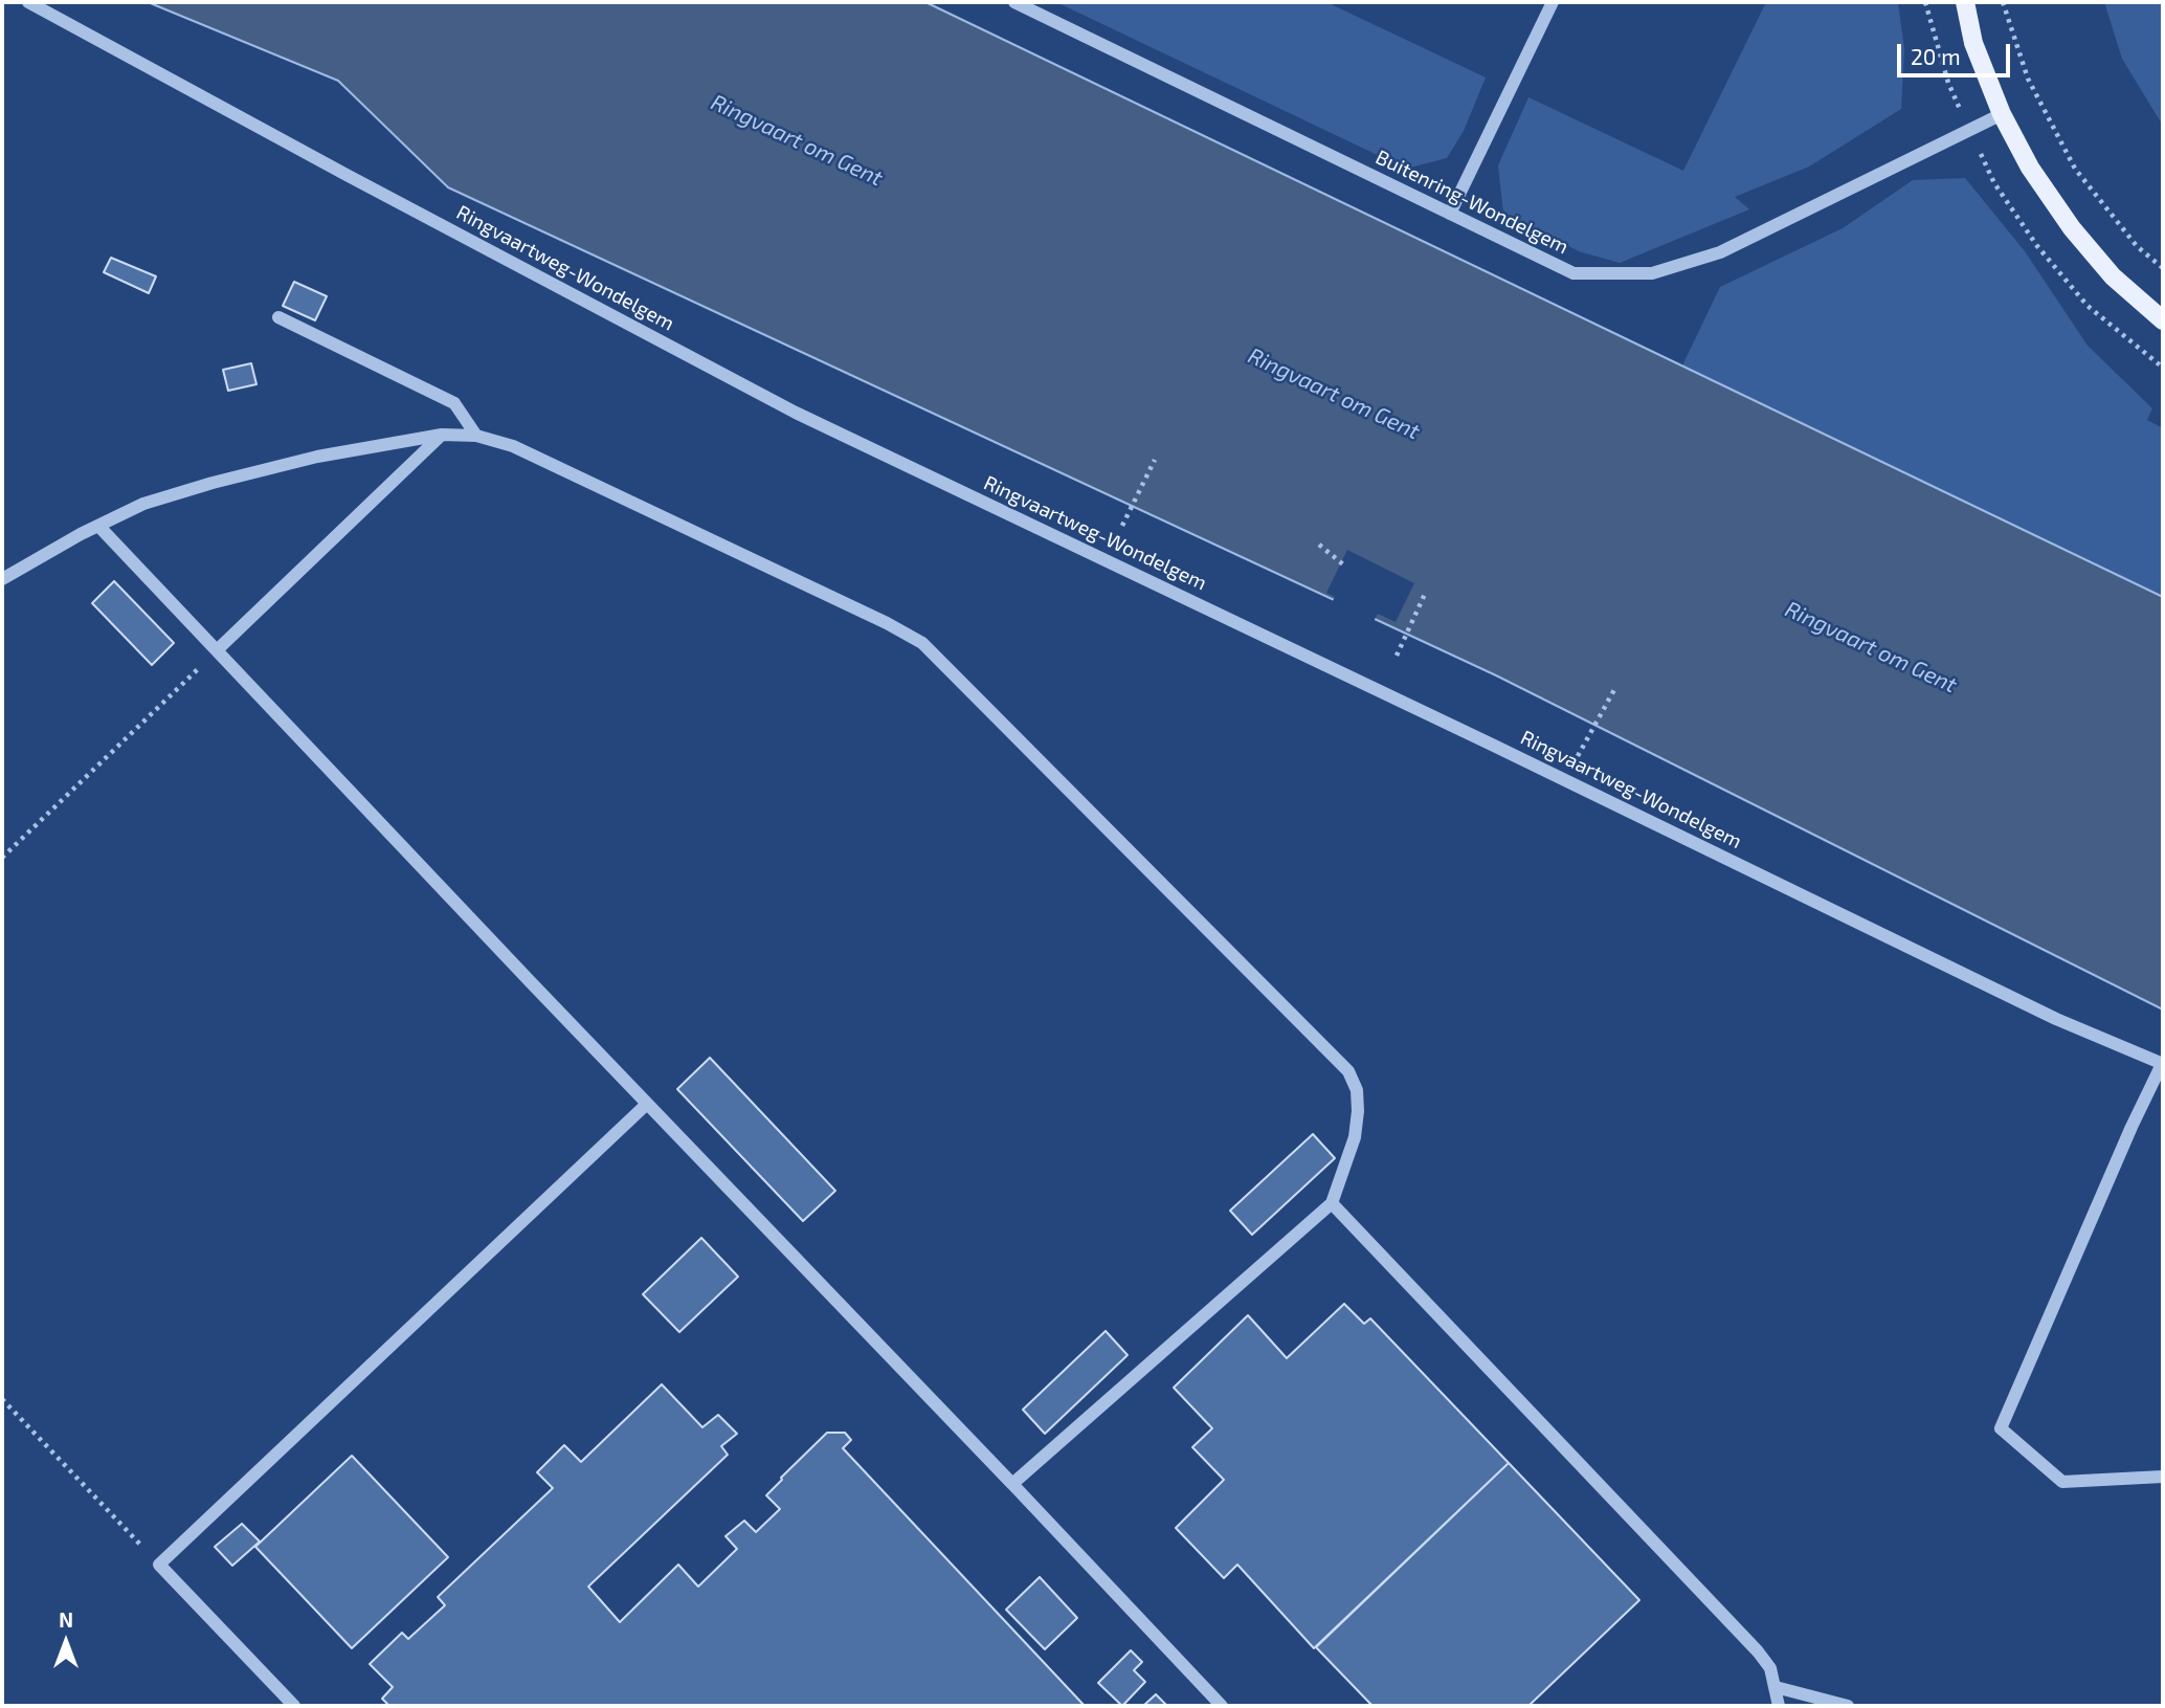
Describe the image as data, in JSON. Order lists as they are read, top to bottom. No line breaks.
{"streets":{"street":["Buitenring-Wondelgem","Ringvaartweg-Wondelgem"]},"water":["Ringvaart om Gent"],"scale_bar":"20 m","north":"top"}
